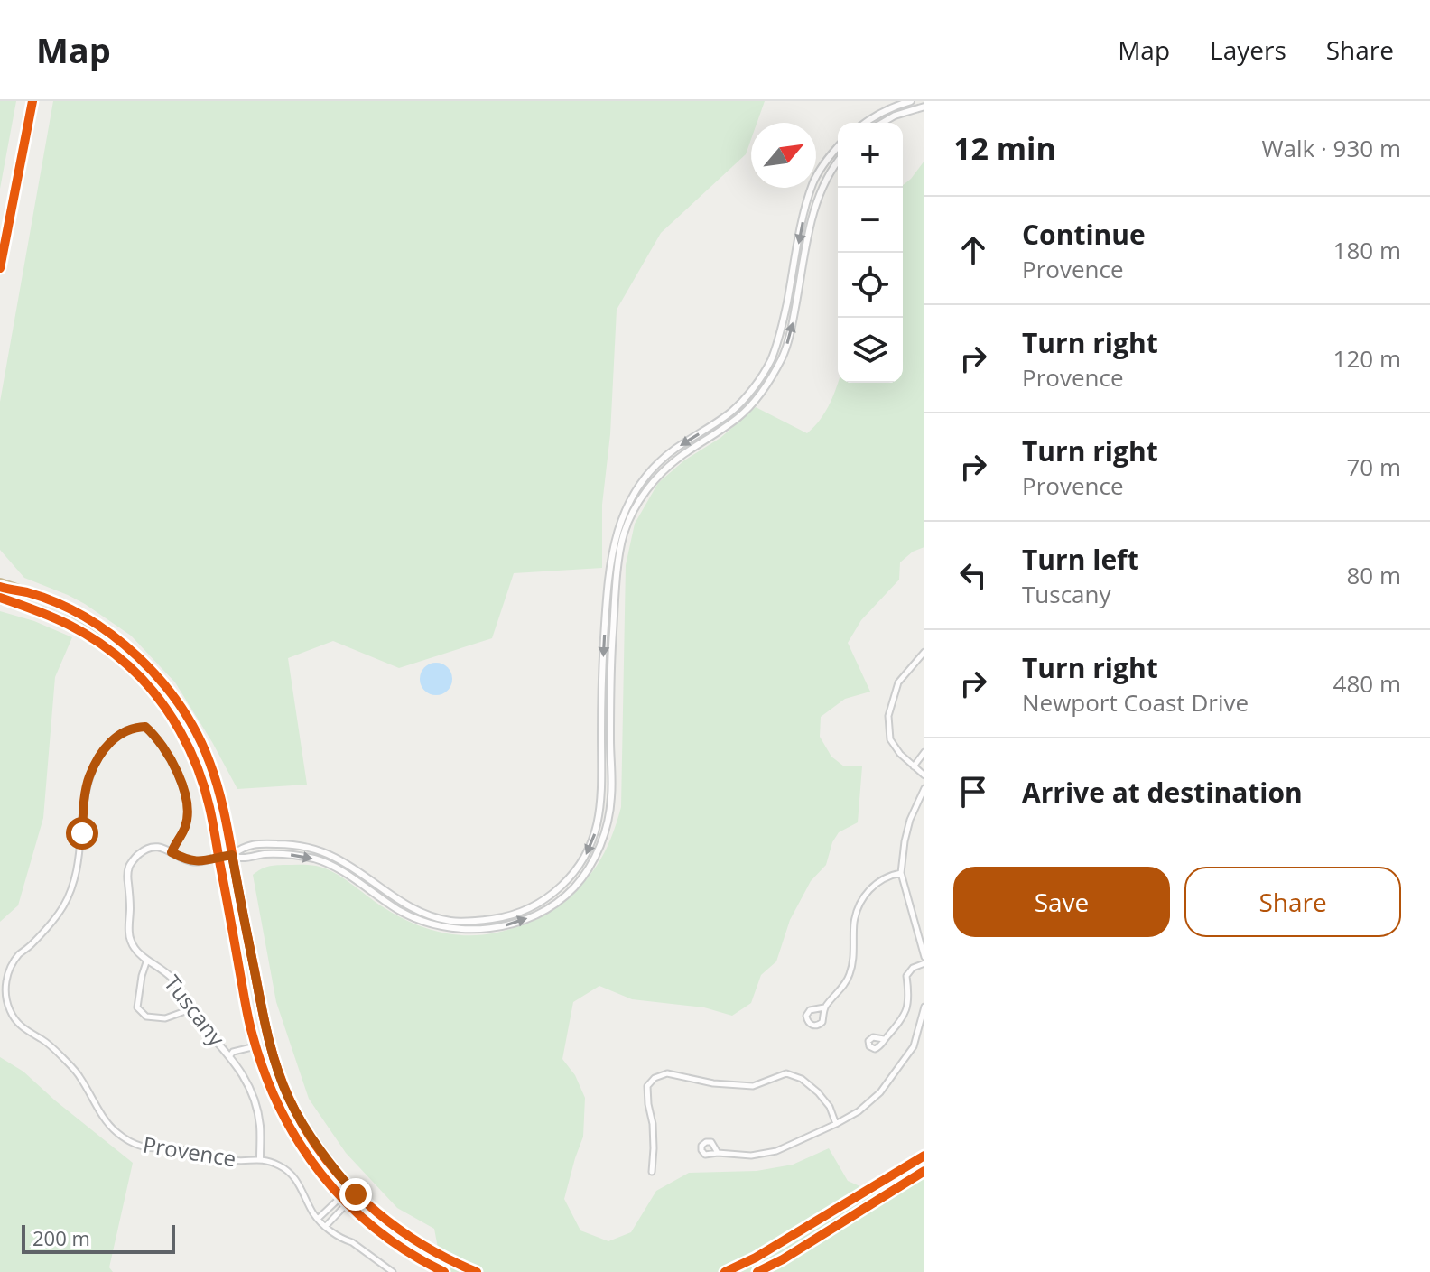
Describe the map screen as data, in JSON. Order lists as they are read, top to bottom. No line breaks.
{"streets":{"street":["Tuscany","Provence"]},"crossings":[["Tuscany","Provence"]],"scale_bar":"200 m","north":"top right","page":{"header":"Map","nav":["Map","Layers","Share"],"heading":["12 min","Walk · 930 m"],"map_buttons":["+","−"],"list":[["Continue","Provence","180 m"],["Turn right","Provence","120 m"],["Turn right","Provence","70 m"],["Turn left","Tuscany","80 m"],["Turn right","Newport Coast Drive","480 m"],"Arrive at destination"],"buttons":["Save","Share"],"scale":"200 m"}}
